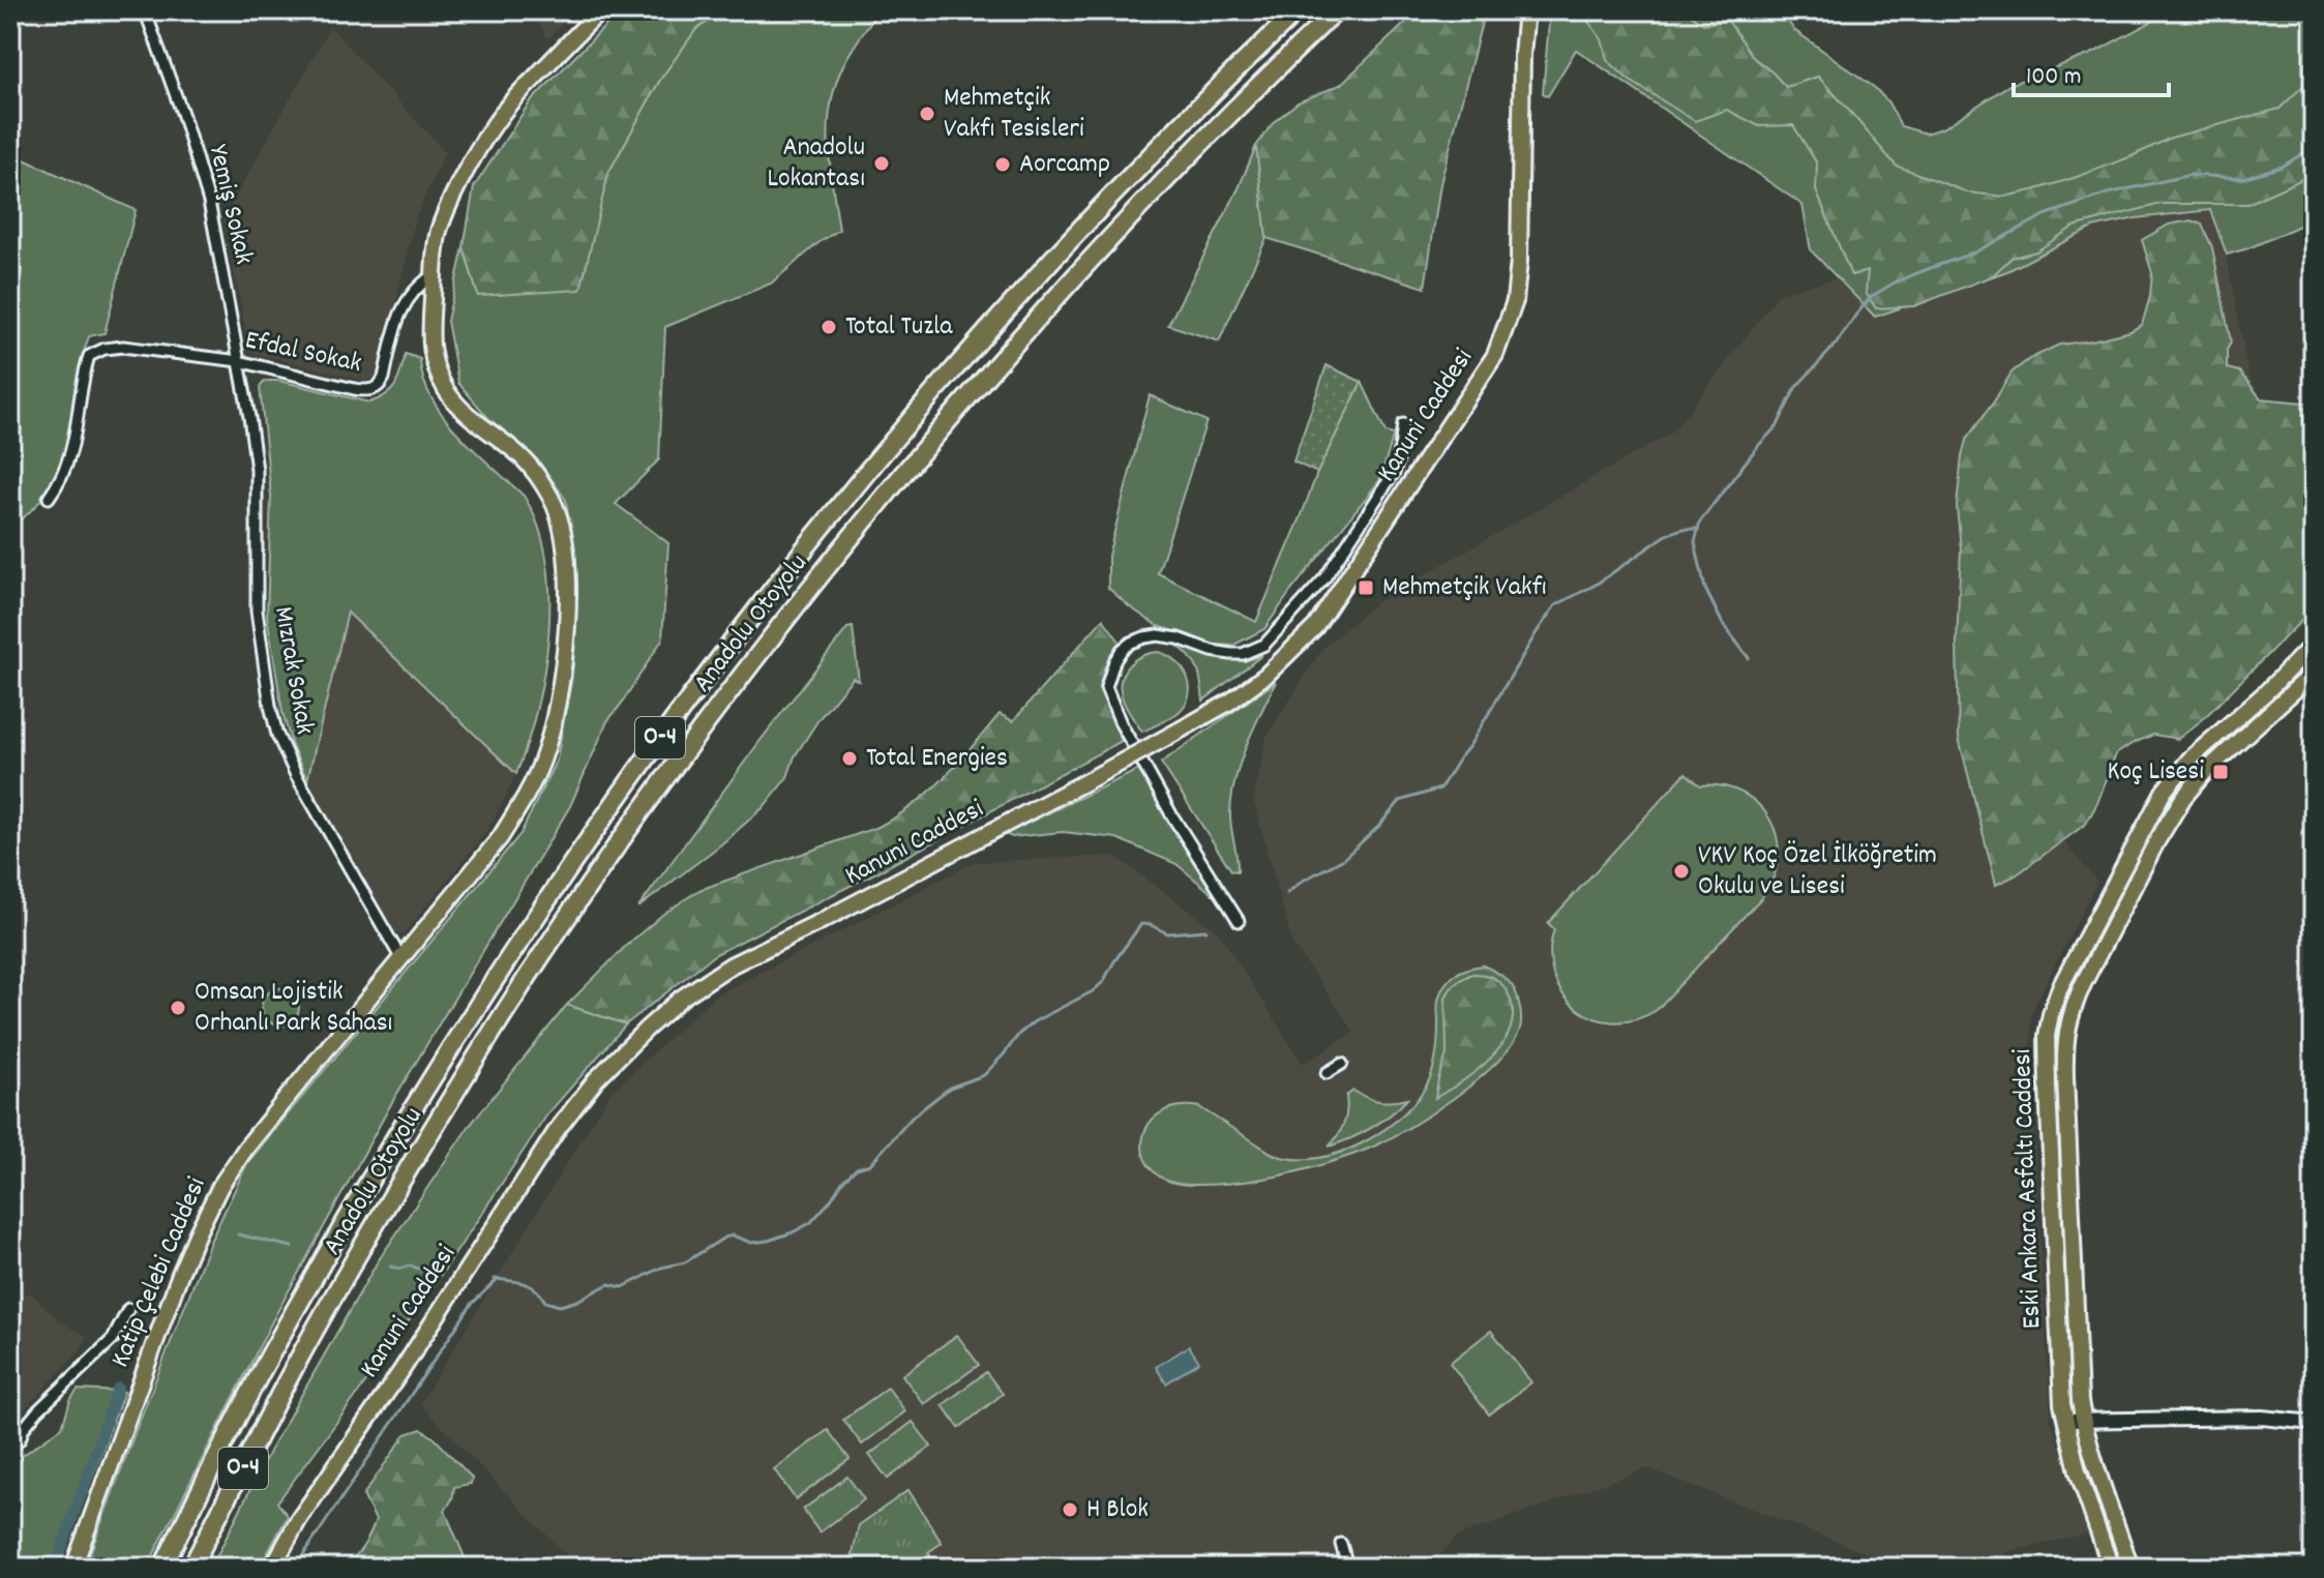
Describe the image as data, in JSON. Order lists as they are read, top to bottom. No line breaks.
{"streets":{"highway":["Anadolu Otoyolu","O-4"],"main road":["Kanuni Caddesi","Eski Ankara Asfaltı Caddesi","Katip Çelebi Caddesi"],"street":["Yemiş Sokak","Efdal Sokak","Mızrak Sokak"]},"crossings":[["Yemiş Sokak","Efdal Sokak"],["Yemiş Sokak","Mızrak Sokak"],["Efdal Sokak","Mızrak Sokak"],["Efdal Sokak","Katip Çelebi Caddesi"],["Mızrak Sokak","Katip Çelebi Caddesi"]],"places":{"other":["Mehmetçik Vakfı Tesisleri","Anadolu Lokantası","Aorcamp","Total Tuzla","Total Energies","VKV Koç Özel İlköğretim Okulu ve Lisesi","Omsan Lojistik Orhanlı Park Sahası","H Blok"],"transit":["Mehmetçik Vakfı","Koç Lisesi"]},"scale_bar":"100 m"}
